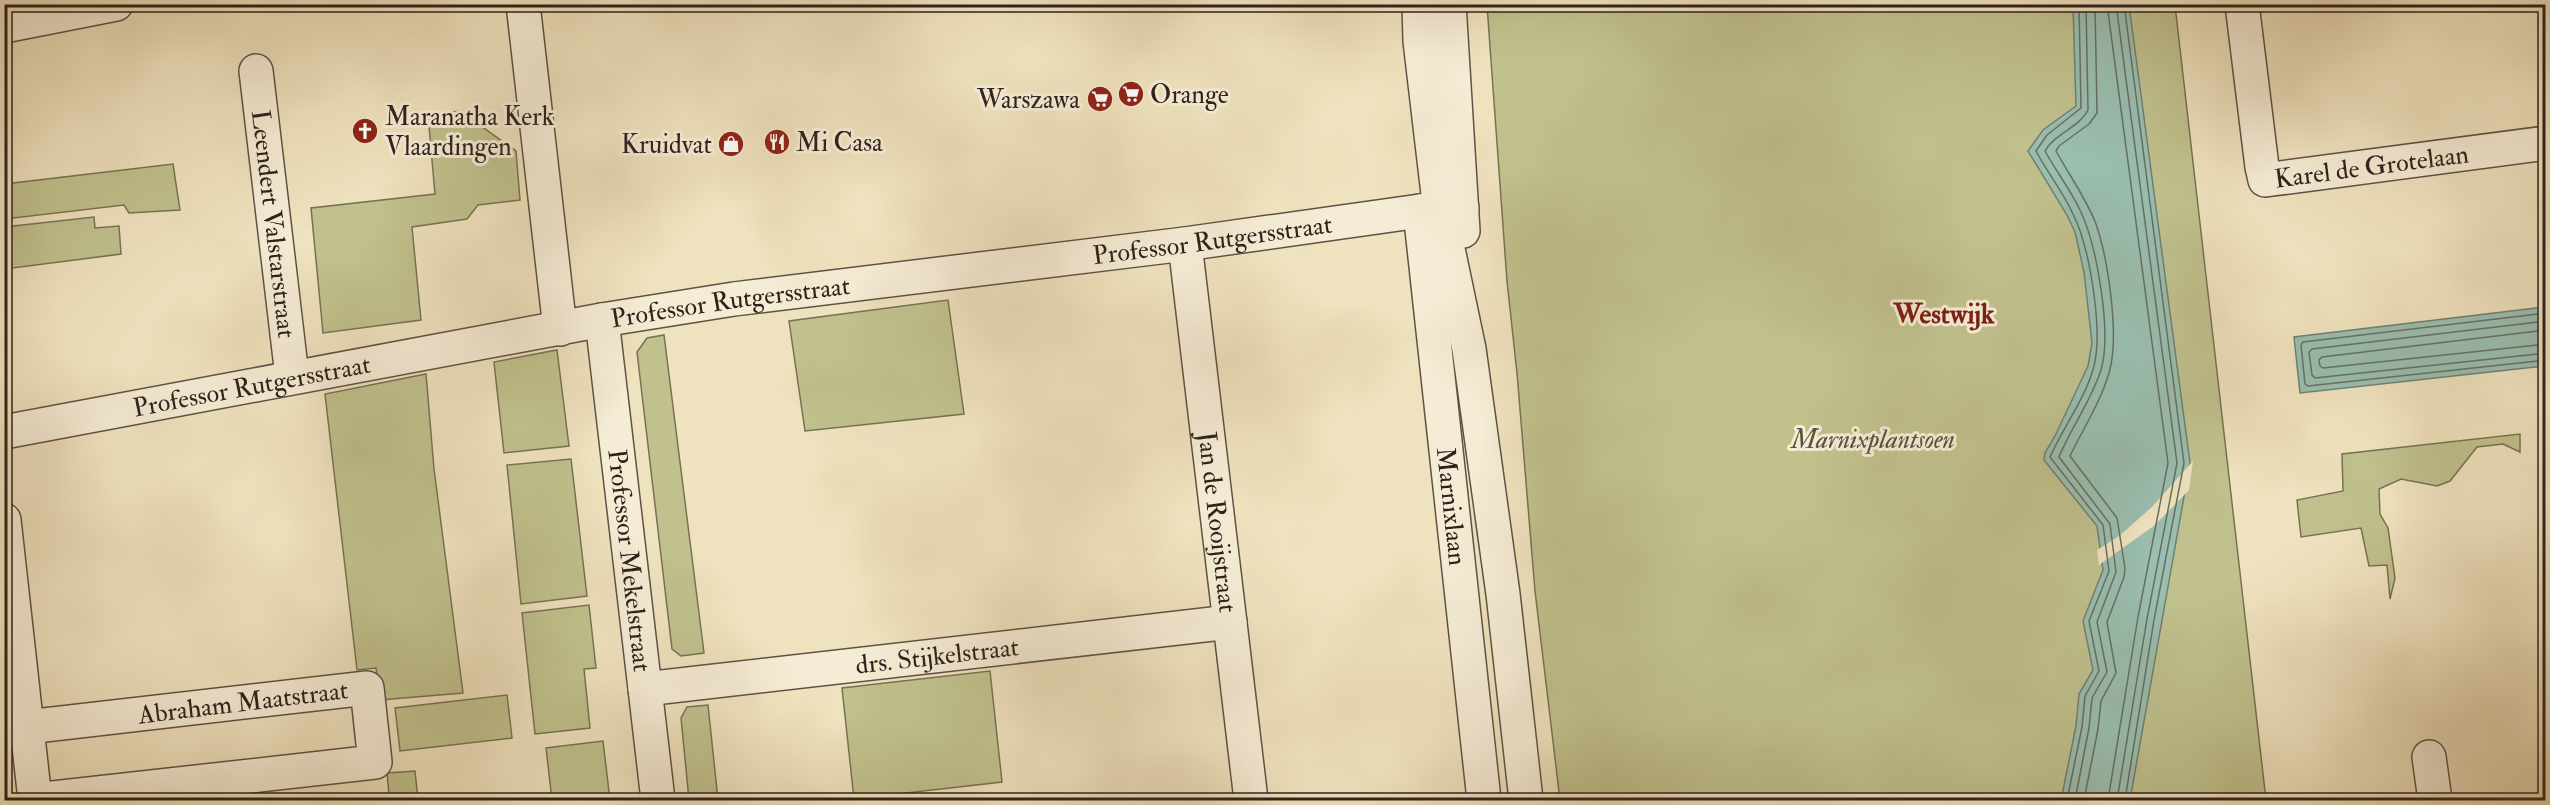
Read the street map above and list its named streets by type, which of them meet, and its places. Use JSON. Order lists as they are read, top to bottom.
{
  "streets": {
    "street": [
      "Karel de Grotelaan",
      "Leendert Valstarstraat",
      "Professor Rutgersstraat",
      "Marnixlaan",
      "Jan de Rooijstraat",
      "Professor Mekelstraat",
      "drs. Stijkelstraat",
      "Abraham Maatstraat"
    ]
  },
  "crossings": [
    ["Leendert Valstarstraat", "Professor Rutgersstraat"],
    ["Professor Rutgersstraat", "Marnixlaan"],
    ["Professor Rutgersstraat", "Jan de Rooijstraat"],
    ["Professor Rutgersstraat", "Professor Mekelstraat"],
    ["Jan de Rooijstraat", "drs. Stijkelstraat"],
    ["Professor Mekelstraat", "drs. Stijkelstraat"]
  ],
  "districts": ["Westwijk"],
  "parks": ["Marnixplantsoen"],
  "places": {
    "supermarket": ["Orange", "Warszawa"],
    "church": ["Maranatha Kerk Vlaardingen"],
    "restaurant": ["Mi Casa"],
    "shop": ["Kruidvat"]
  }
}
